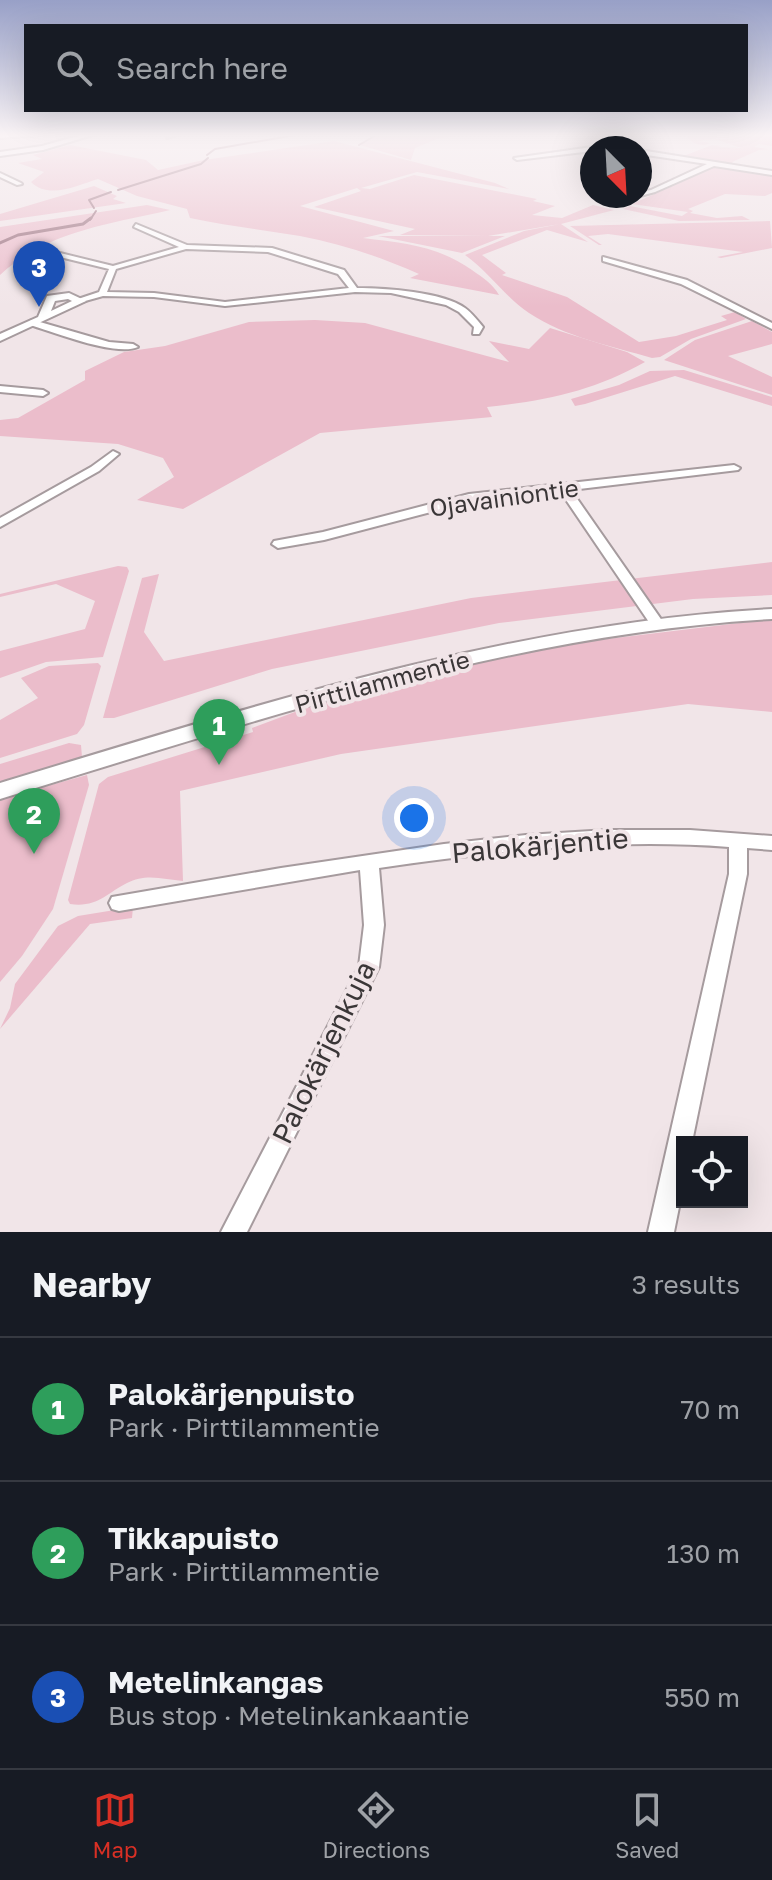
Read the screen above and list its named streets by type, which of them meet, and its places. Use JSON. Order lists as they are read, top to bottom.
{
  "streets": {
    "street": [
      "Ojavainiontie",
      "Pirttilammentie",
      "Palokärjentie",
      "Palokärjenkuja"
    ]
  },
  "crossings": [
    ["Palokärjentie", "Palokärjenkuja"]
  ],
  "north": "bottom right",
  "page": {
    "search": "Search here",
    "pins": ["3", "1", "2"],
    "heading": ["Nearby", "3 results"],
    "list": [
      {
        "mark": "1",
        "name": "Palokärjenpuisto",
        "note": "Park · Pirttilammentie",
        "value": "70 m"
      },
      {
        "mark": "2",
        "name": "Tikkapuisto",
        "note": "Park · Pirttilammentie",
        "value": "130 m"
      },
      {
        "mark": "3",
        "name": "Metelinkangas",
        "note": "Bus stop · Metelinkankaantie",
        "value": "550 m"
      }
    ],
    "nav": ["Map", "Directions", "Saved"]
  }
}
